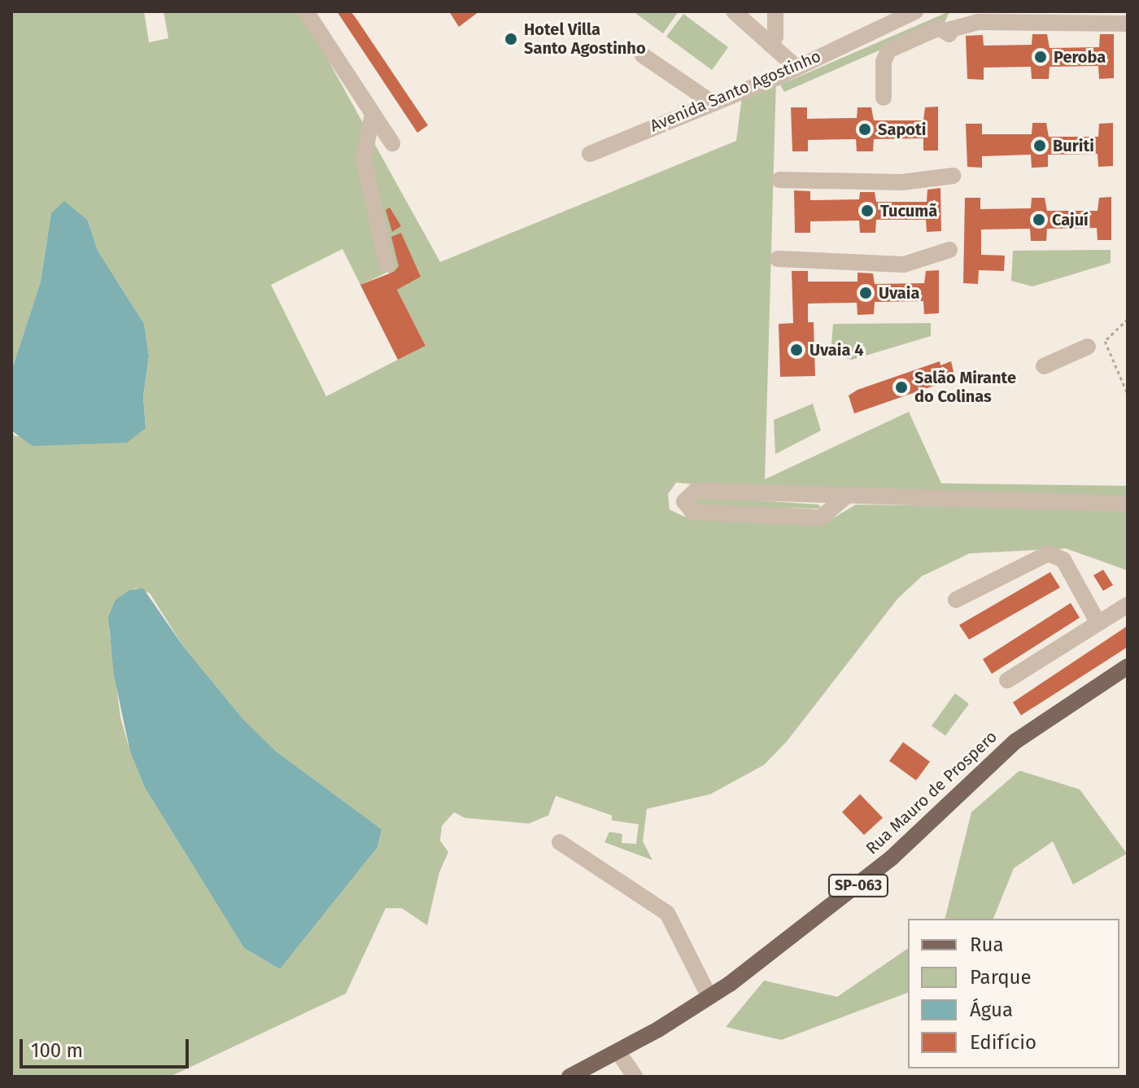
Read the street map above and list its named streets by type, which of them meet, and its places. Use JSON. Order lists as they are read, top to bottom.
{
  "streets": {
    "main road": ["Rua Mauro de Prospero", "SP-063"],
    "street": ["Avenida Santo Agostinho"]
  },
  "places": [
    "Hotel Villa Santo Agostinho",
    "Peroba",
    "Sapoti",
    "Buriti",
    "Tucumã",
    "Cajuí",
    "Uvaia",
    "Uvaia 4",
    "Salão Mirante do Colinas"
  ],
  "legend": [
    "Rua",
    "Parque",
    "Água",
    "Edifício"
  ],
  "scale_bar": "100 m"
}
